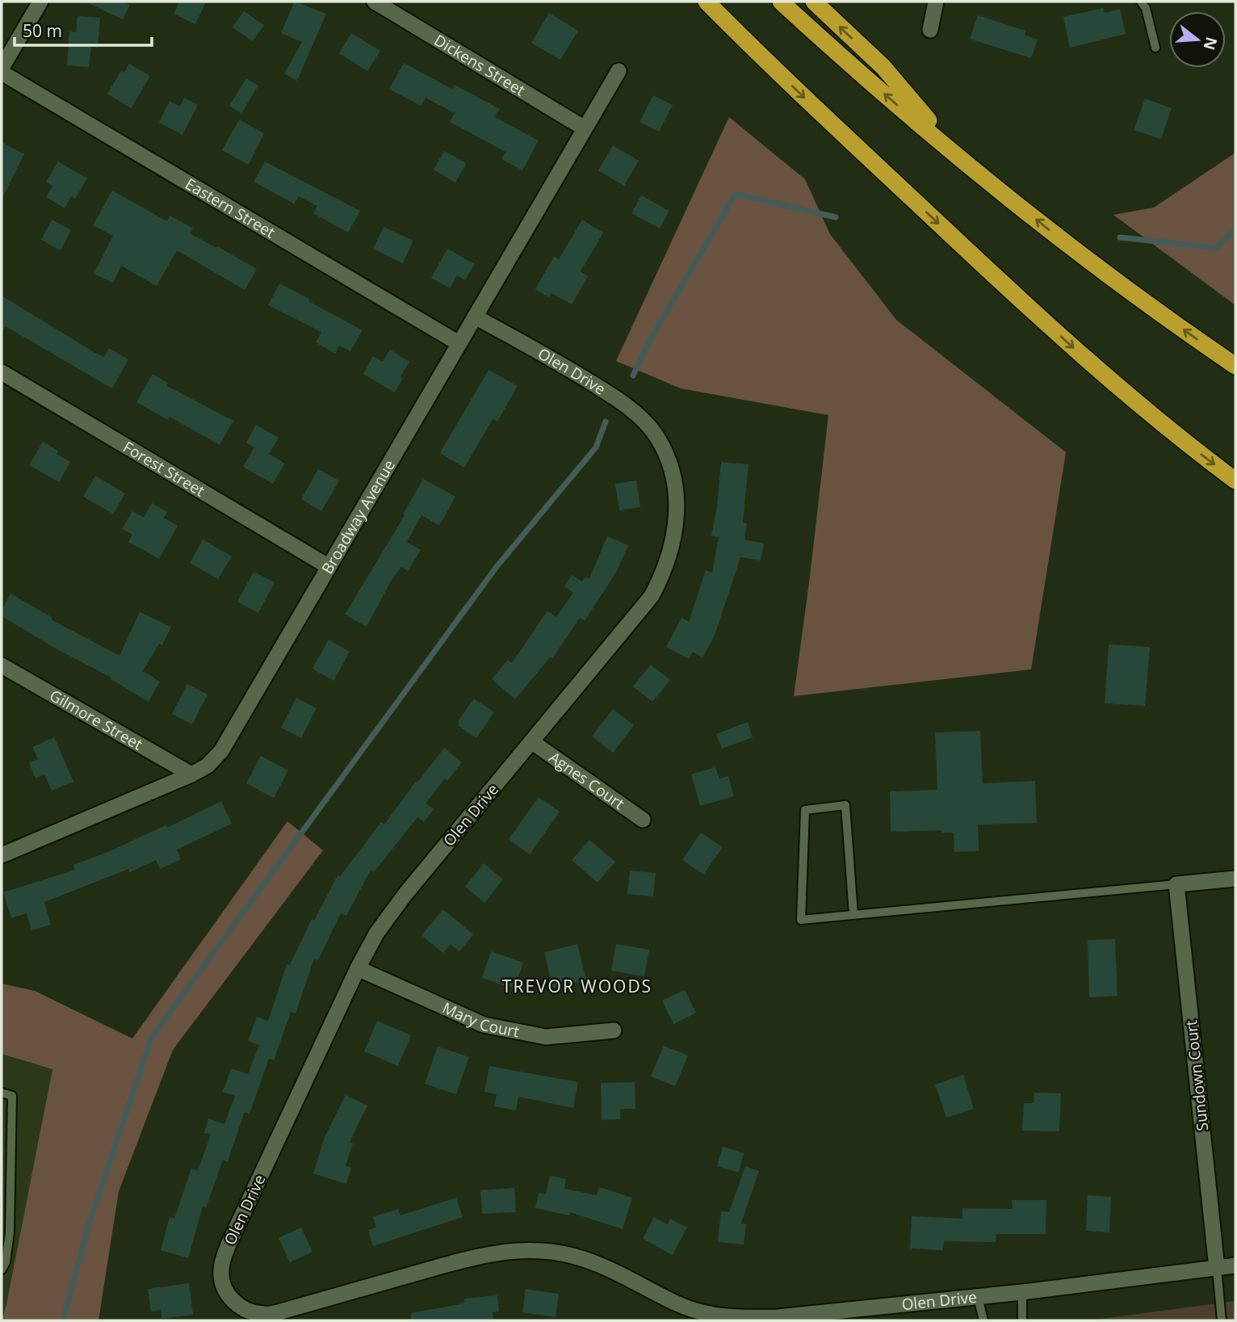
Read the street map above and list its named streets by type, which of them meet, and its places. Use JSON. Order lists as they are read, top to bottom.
{
  "streets": {
    "street": [
      "Dickens Street",
      "Eastern Street",
      "Olen Drive",
      "Forest Street",
      "Broadway Avenue",
      "Gilmore Street",
      "Agnes Court",
      "Mary Court",
      "Sundown Court"
    ]
  },
  "crossings": [
    ["Dickens Street", "Broadway Avenue"],
    ["Eastern Street", "Broadway Avenue"],
    ["Olen Drive", "Broadway Avenue"],
    ["Olen Drive", "Agnes Court"],
    ["Olen Drive", "Mary Court"],
    ["Olen Drive", "Sundown Court"],
    ["Forest Street", "Broadway Avenue"],
    ["Broadway Avenue", "Gilmore Street"]
  ],
  "districts": ["TREVOR WOODS"],
  "scale_bar": "50 m",
  "north": "right"
}
